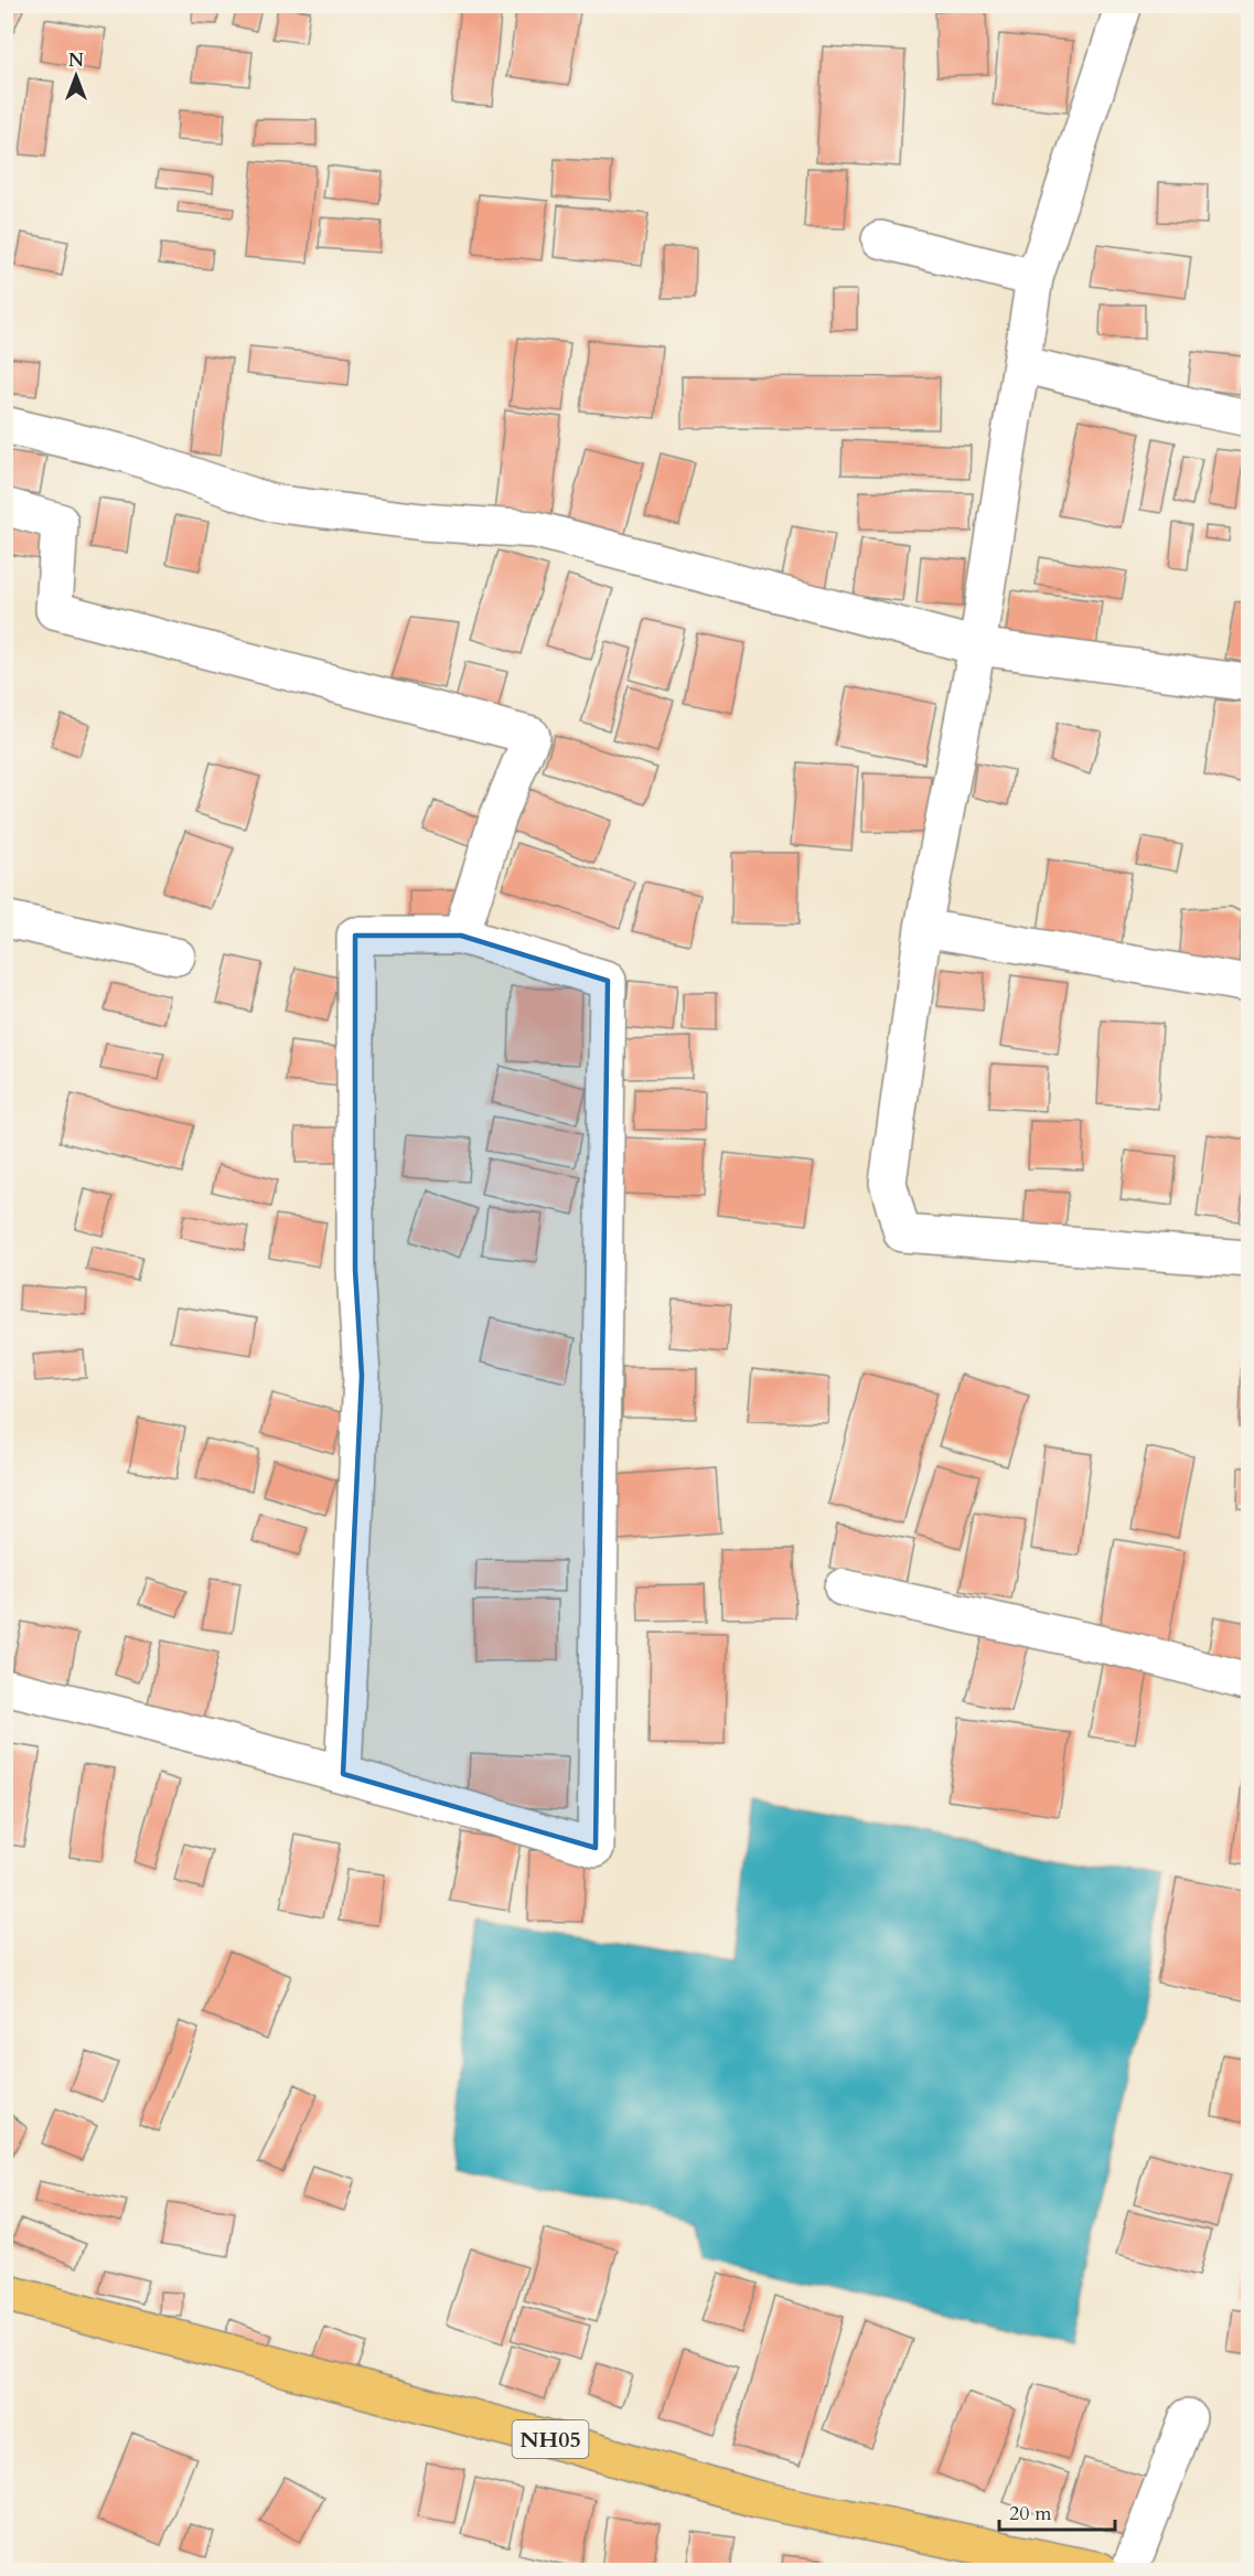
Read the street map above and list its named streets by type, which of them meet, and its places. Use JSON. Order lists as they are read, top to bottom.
{
  "streets": {
    "main road": ["NH05"]
  },
  "scale_bar": "20 m",
  "north": "top"
}
